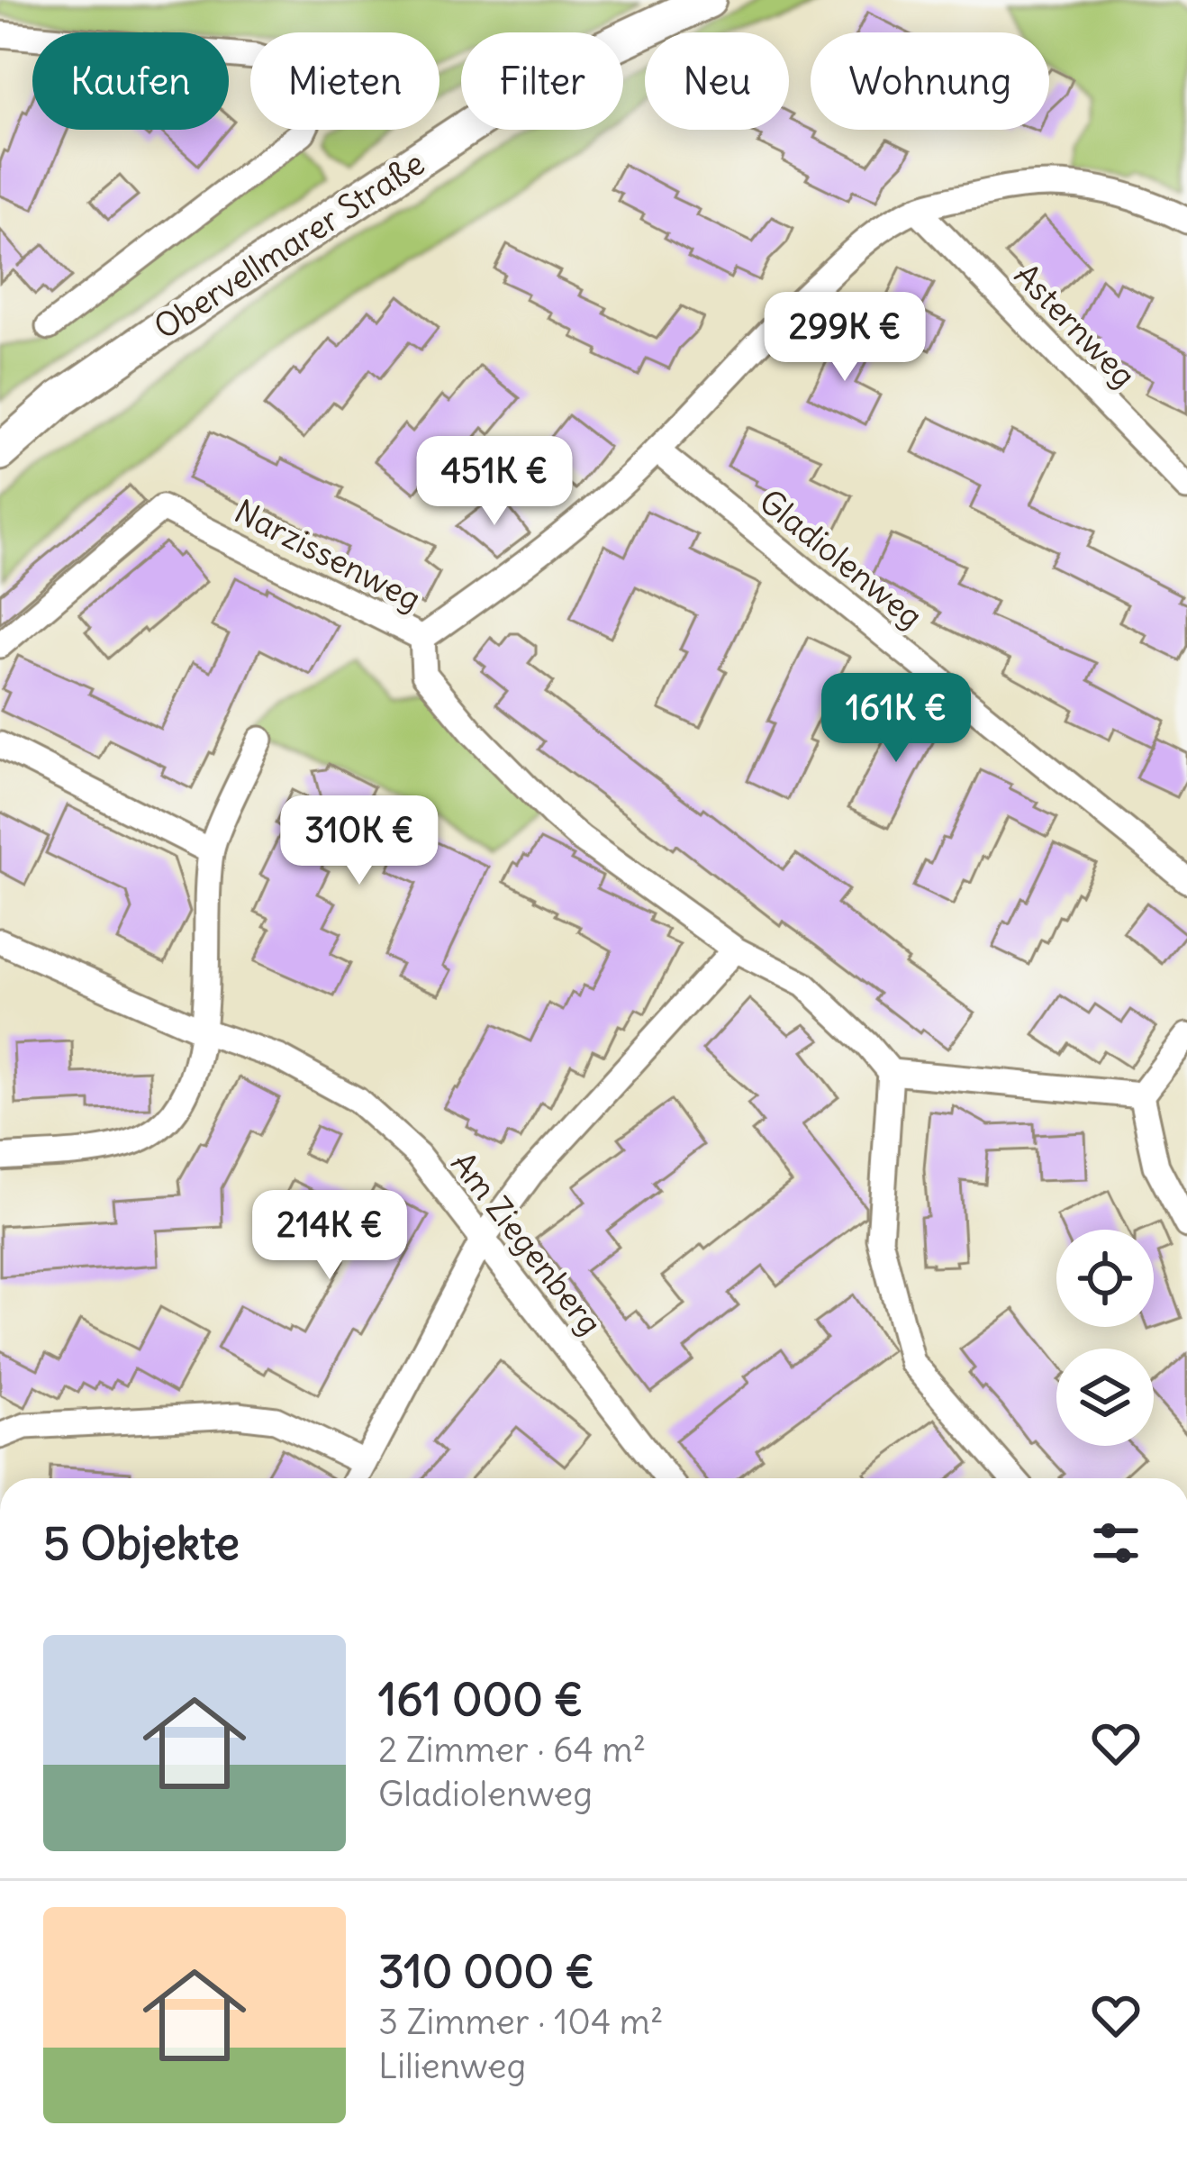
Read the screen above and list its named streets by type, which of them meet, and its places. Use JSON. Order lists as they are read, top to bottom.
{
  "streets": {
    "main road": ["Obervellmarer Straße"],
    "street": [
      "Asternweg",
      "Narzissenweg",
      "Gladiolenweg",
      "Am Ziegenberg"
    ]
  },
  "page": {
    "chip": [
      "Kaufen",
      "Mieten",
      "Filter",
      "Neu",
      "Wohnung"
    ],
    "price": [
      "299K €",
      "451K €",
      "161K €",
      "310K €",
      "214K €"
    ],
    "heading": "5 Objekte",
    "list": [
      {
        "name": "161 000 €",
        "note": "2 Zimmer · 64 m² · Gladiolenweg"
      },
      {
        "name": "310 000 €",
        "note": "3 Zimmer · 104 m² · Lilienweg"
      }
    ]
  }
}
